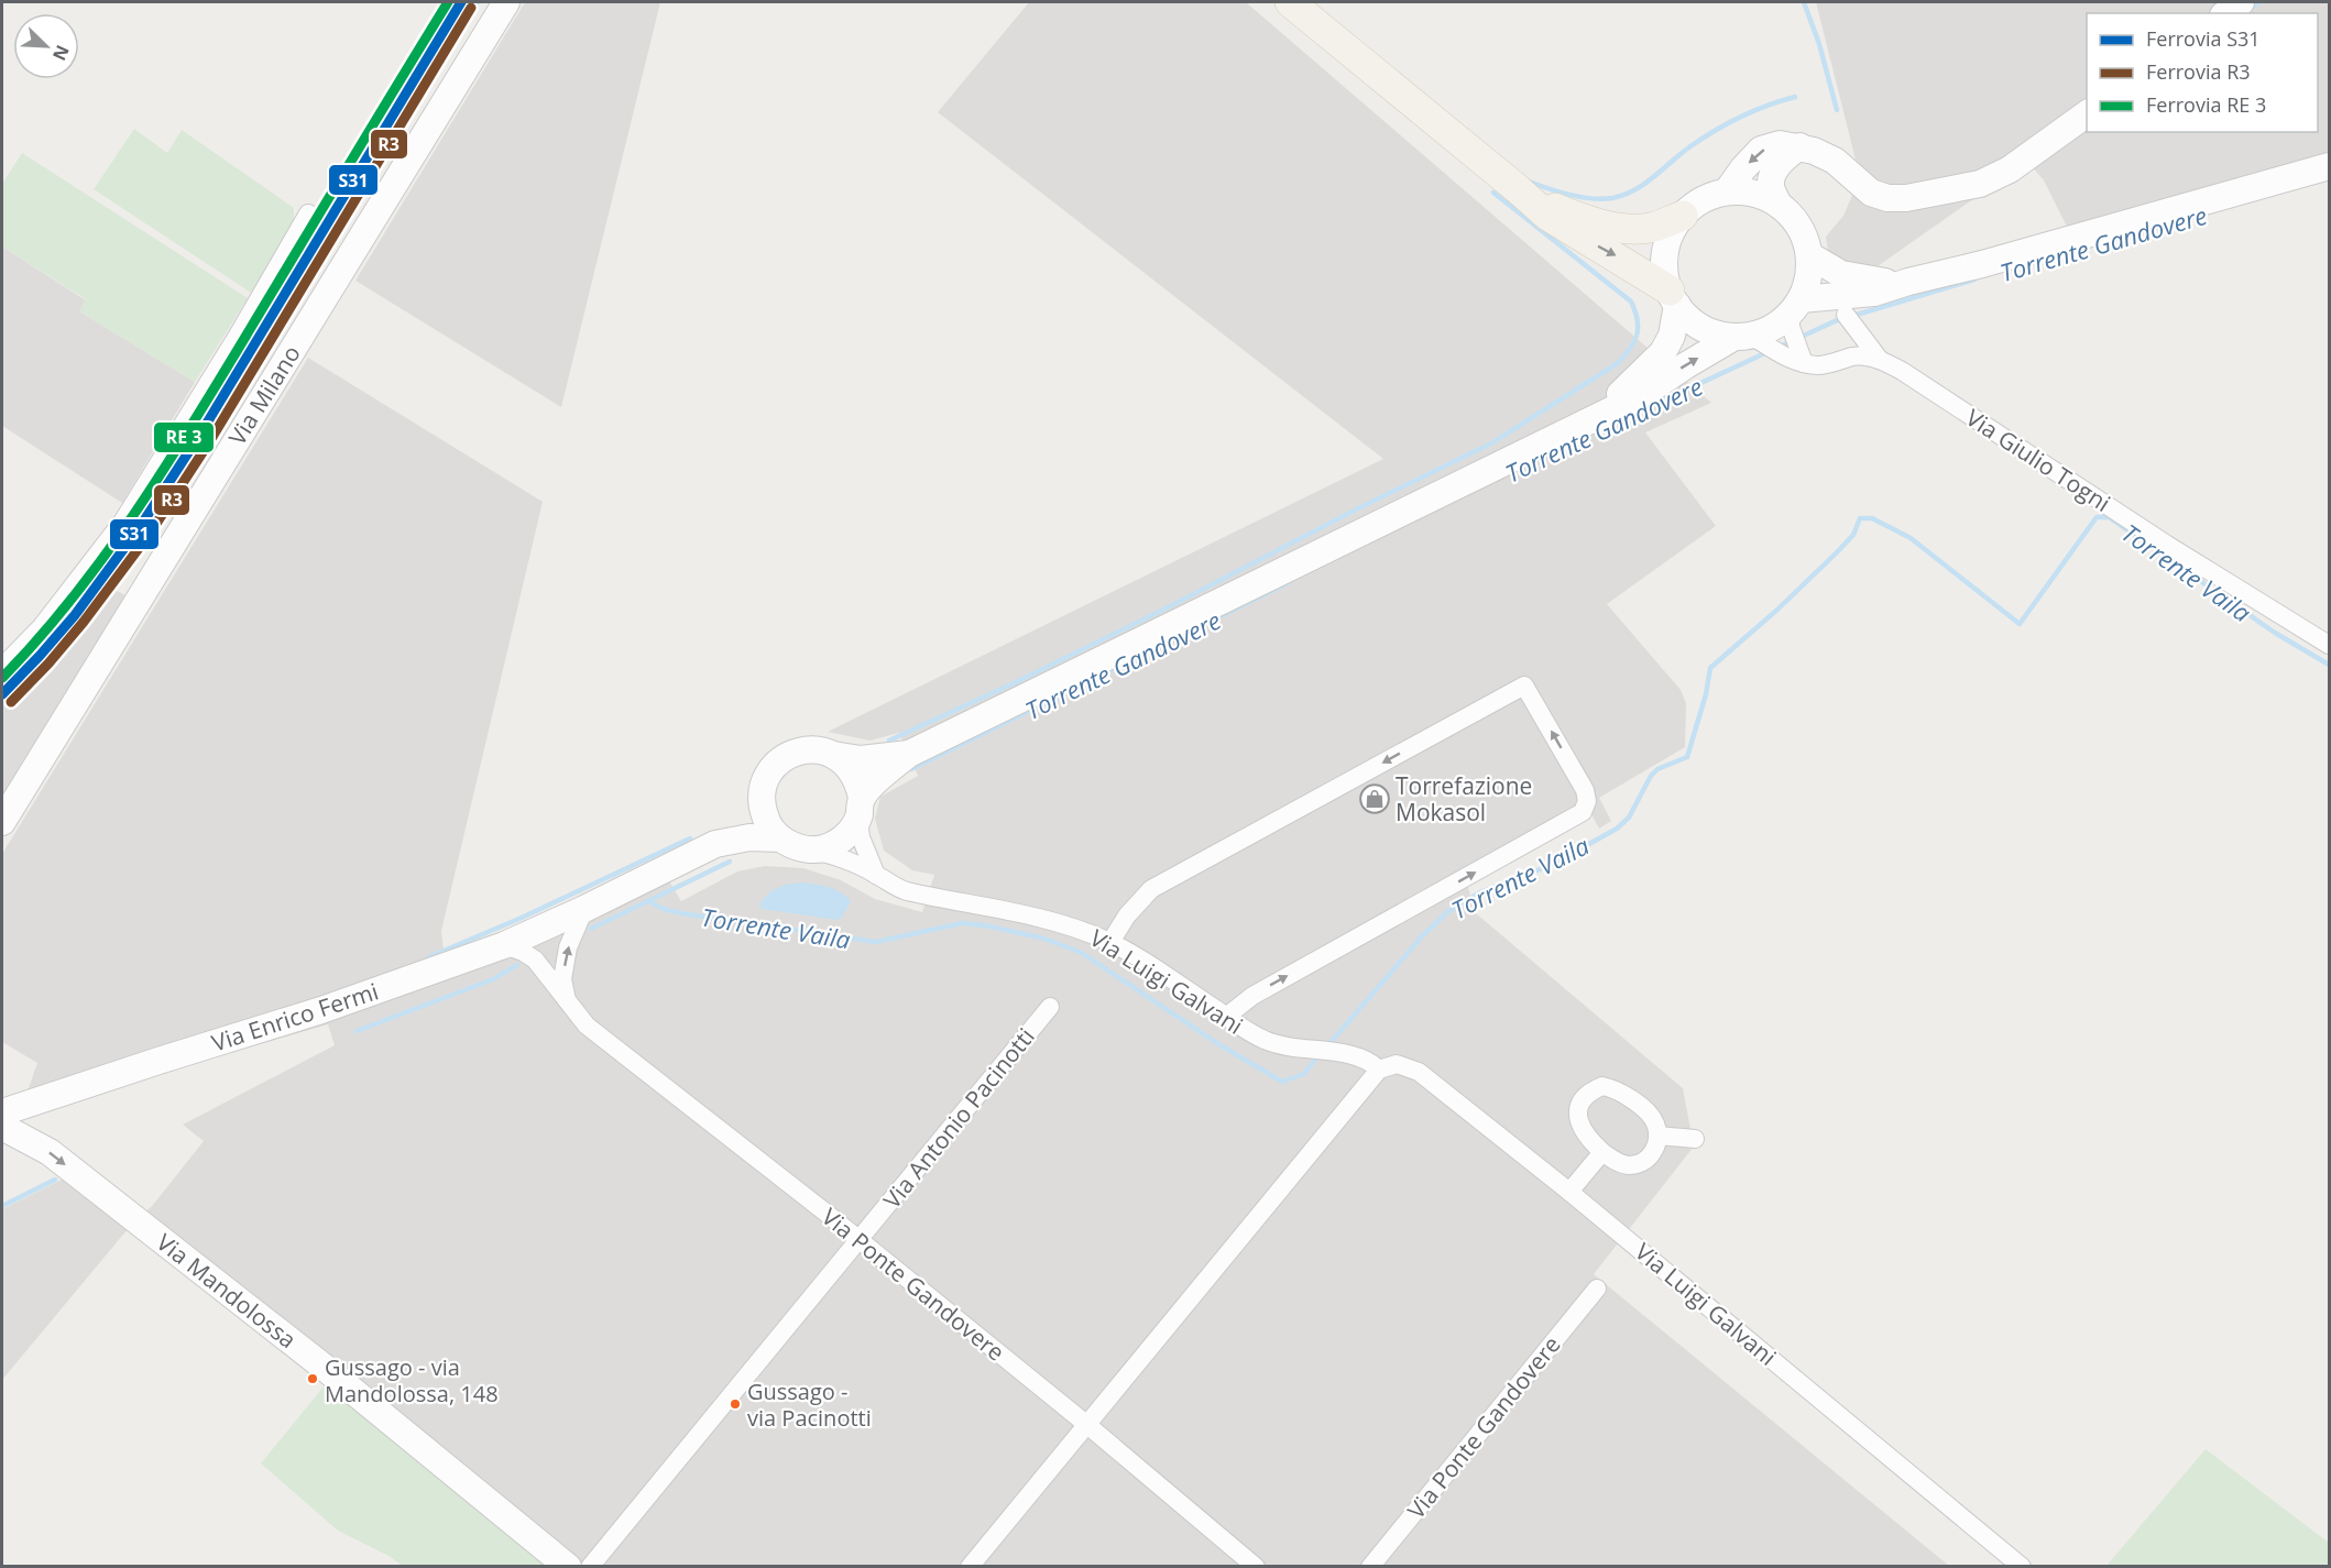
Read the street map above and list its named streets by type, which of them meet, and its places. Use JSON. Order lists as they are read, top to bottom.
{
  "streets": {
    "main road": ["Via Milano", "Via Enrico Fermi", "Via Mandolossa"],
    "street": [
      "Via Giulio Togni",
      "Via Luigi Galvani",
      "Via Antonio Pacinotti",
      "Via Ponte Gandovere"
    ]
  },
  "crossings": [
    ["Via Enrico Fermi", "Via Ponte Gandovere"],
    ["Via Antonio Pacinotti", "Via Ponte Gandovere"]
  ],
  "one_way": ["Via Mandolossa"],
  "water": ["Torrente Gandovere", "Torrente Vaila"],
  "places": {
    "shop": ["Torrefazione Mokasol"],
    "other": ["Gussago - via Mandolossa, 148", "Gussago - via Pacinotti"]
  },
  "lines": ["rail line S31", "rail line R3"],
  "legend": ["Ferrovia S31", "Ferrovia R3", "Ferrovia RE 3"],
  "north": "bottom right"
}
